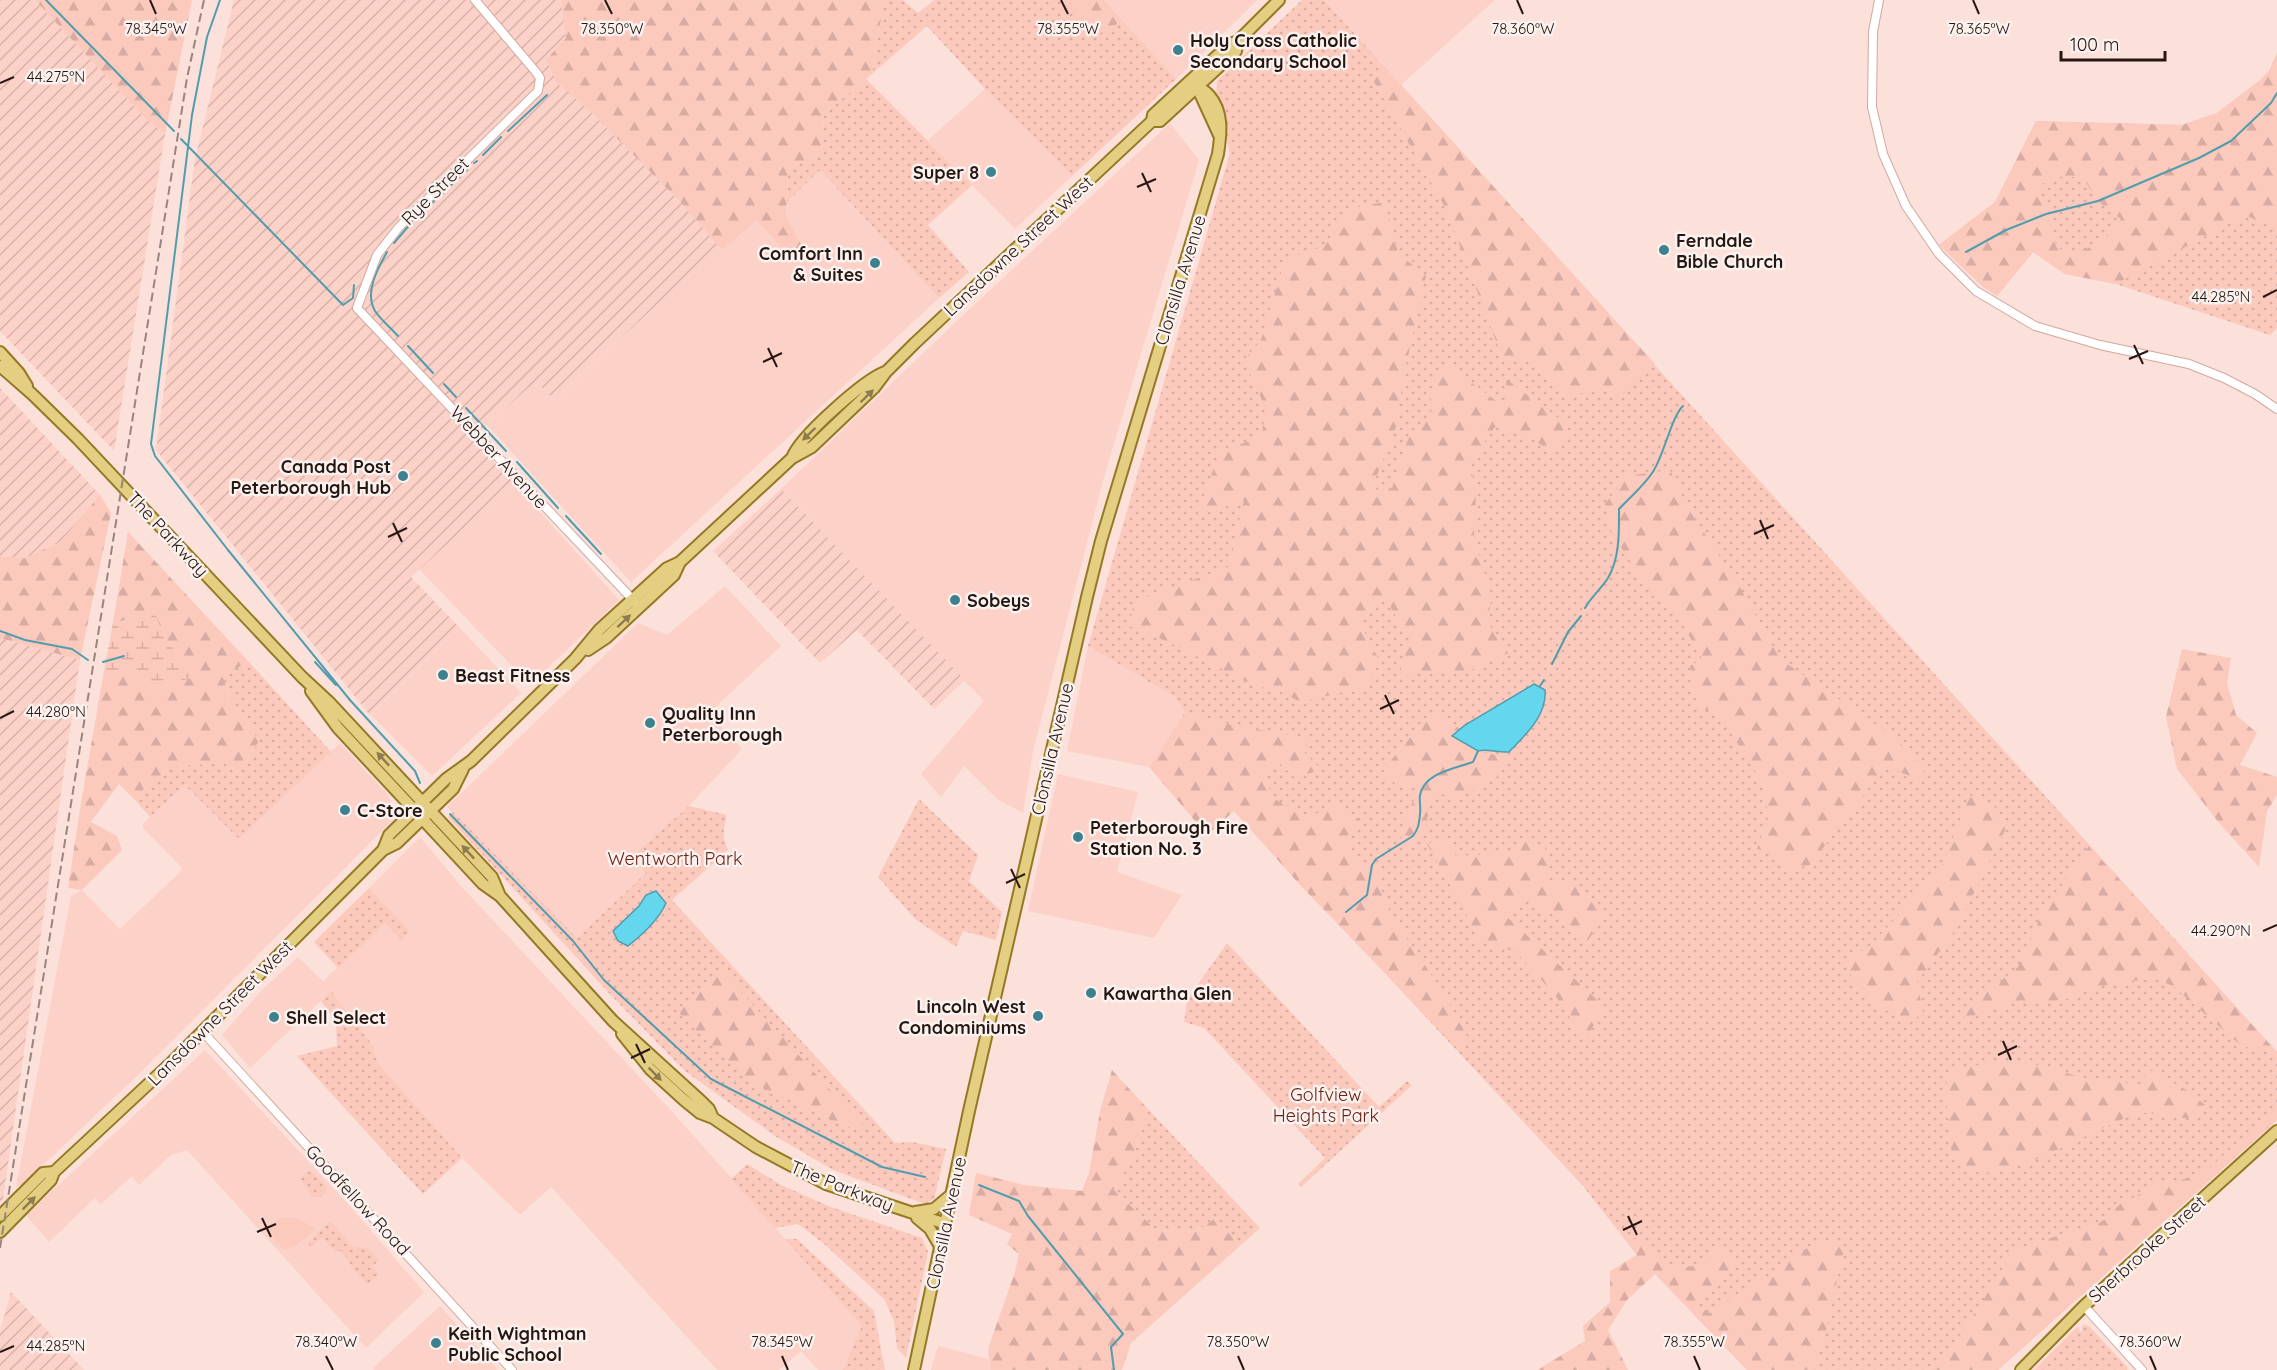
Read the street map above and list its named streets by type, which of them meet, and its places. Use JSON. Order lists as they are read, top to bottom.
{
  "streets": {
    "main road": [
      "Lansdowne Street West",
      "Clonsilla Avenue",
      "The Parkway",
      "Sherbrooke Street"
    ],
    "street": ["Rye Street", "Webber Avenue", "Goodfellow Road"]
  },
  "crossings": [
    ["Rye Street", "Webber Avenue"],
    ["Lansdowne Street West", "Clonsilla Avenue"],
    ["Lansdowne Street West", "Webber Avenue"],
    ["Lansdowne Street West", "The Parkway"],
    ["Lansdowne Street West", "Goodfellow Road"],
    ["Clonsilla Avenue", "The Parkway"]
  ],
  "parks": ["Wentworth Park", "Golfview Heights Park"],
  "places": [
    "Holy Cross Catholic Secondary School",
    "Super 8",
    "Ferndale Bible Church",
    "Comfort Inn & Suites",
    "Canada Post Peterborough Hub",
    "Sobeys",
    "Beast Fitness",
    "Quality Inn Peterborough",
    "C-Store",
    "Peterborough Fire Station No. 3",
    "Kawartha Glen",
    "Lincoln West Condominiums",
    "Shell Select",
    "Keith Wightman Public School"
  ],
  "scale_bar": "100 m",
  "coordinates": [
    "78.345°W",
    "78.350°W",
    "78.355°W",
    "78.360°W",
    "78.365°W",
    "44.275°N",
    "44.285°N",
    "44.280°N",
    "44.290°N",
    "78.340°W"
  ]
}
